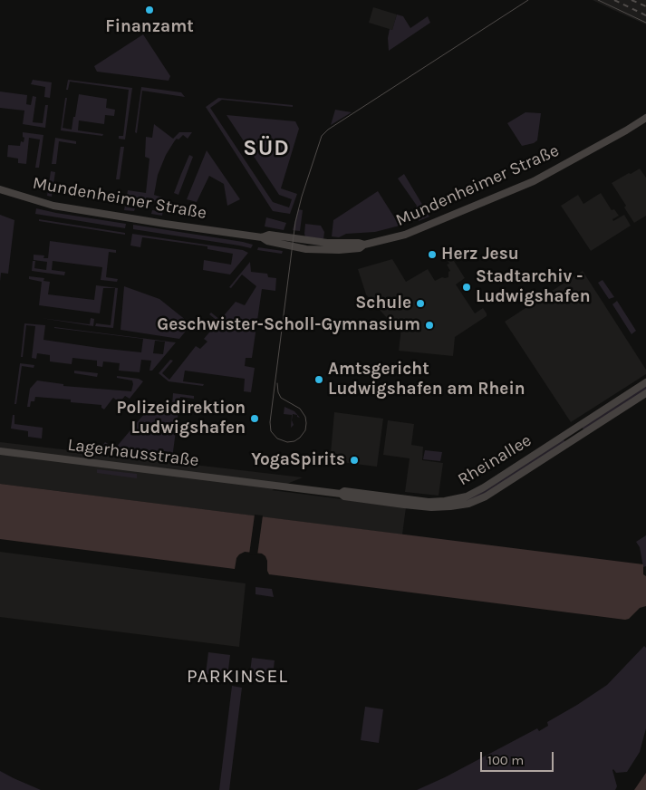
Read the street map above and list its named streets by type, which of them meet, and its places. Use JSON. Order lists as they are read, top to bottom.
{
  "streets": {
    "street": ["Mundenheimer Straße", "Lagerhausstraße", "Rheinallee"]
  },
  "crossings": [
    ["Lagerhausstraße", "Rheinallee"]
  ],
  "districts": ["SÜD", "PARKINSEL"],
  "places": [
    "Finanzamt",
    "Herz Jesu",
    "Stadtarchiv - Ludwigshafen",
    "Schule",
    "Geschwister-Scholl-Gymnasium",
    "Amtsgericht Ludwigshafen am Rhein",
    "Polizeidirektion Ludwigshafen",
    "YogaSpirits"
  ],
  "scale_bar": "100 m"
}
